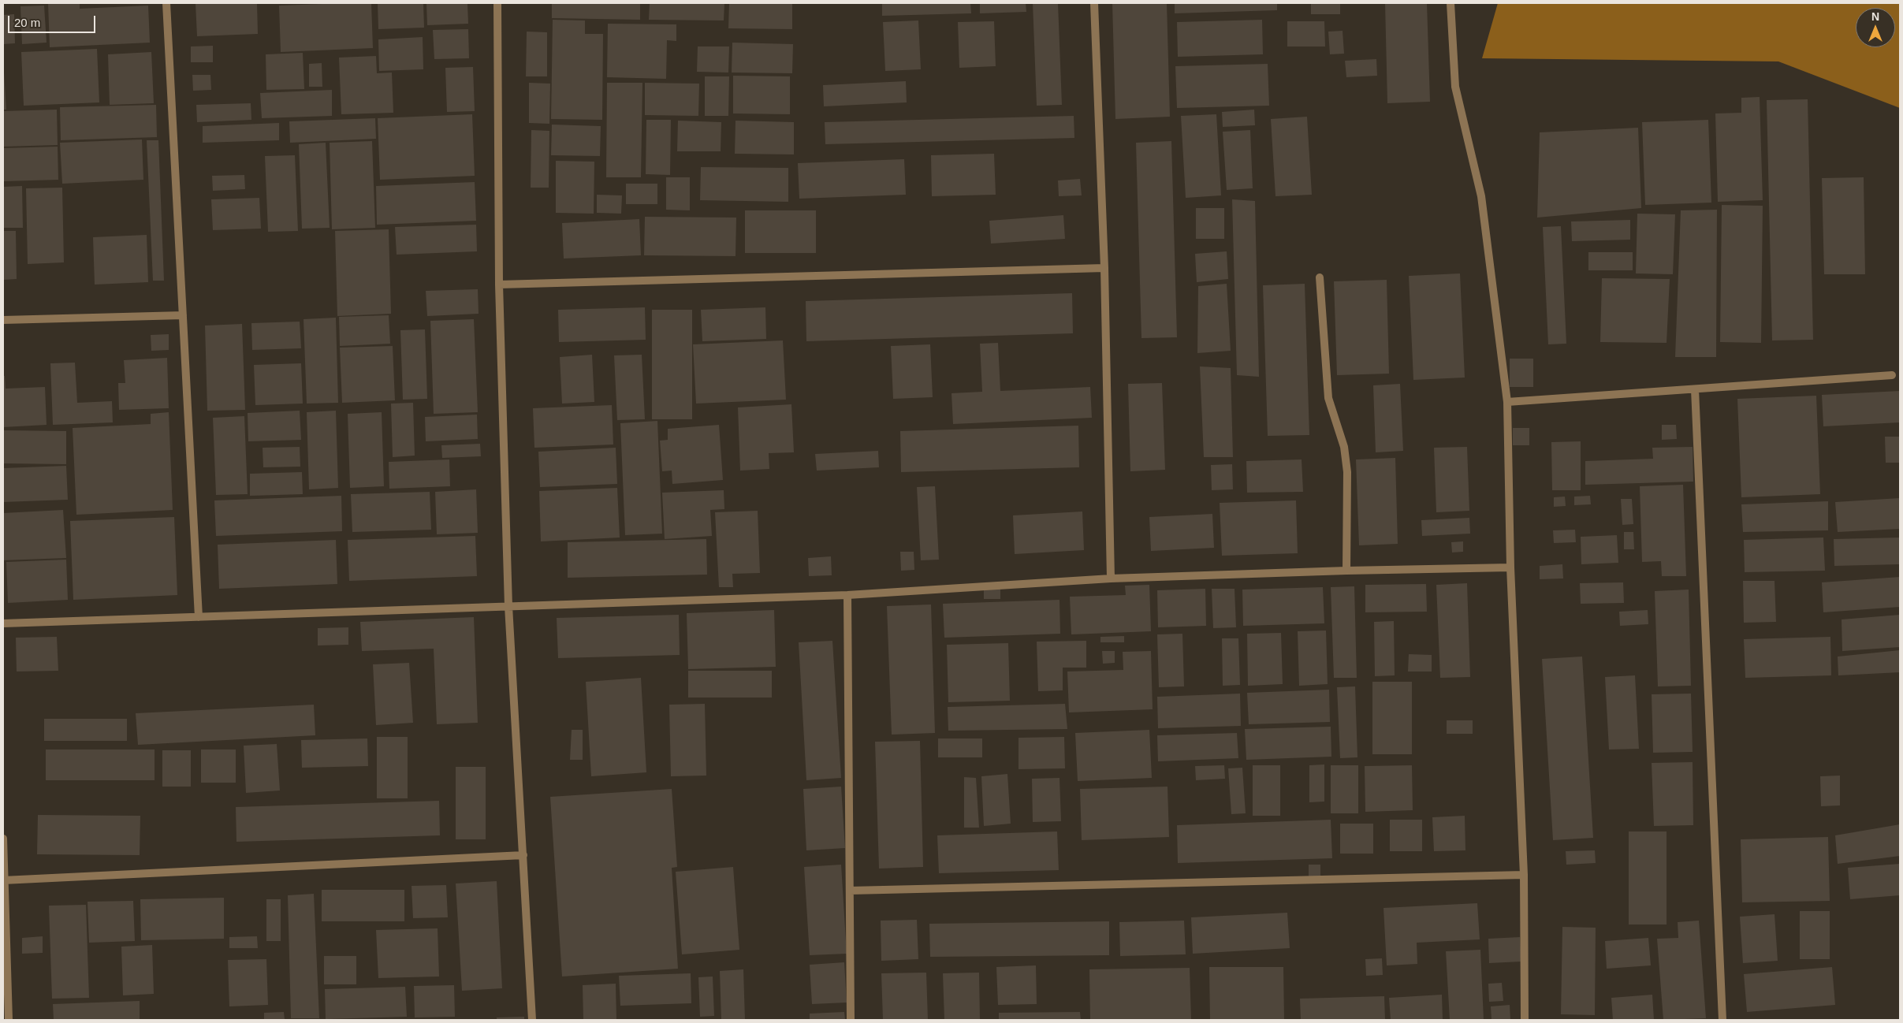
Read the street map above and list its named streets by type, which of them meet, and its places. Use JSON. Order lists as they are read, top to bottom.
{
  "scale_bar": "20 m",
  "north": "top"
}
